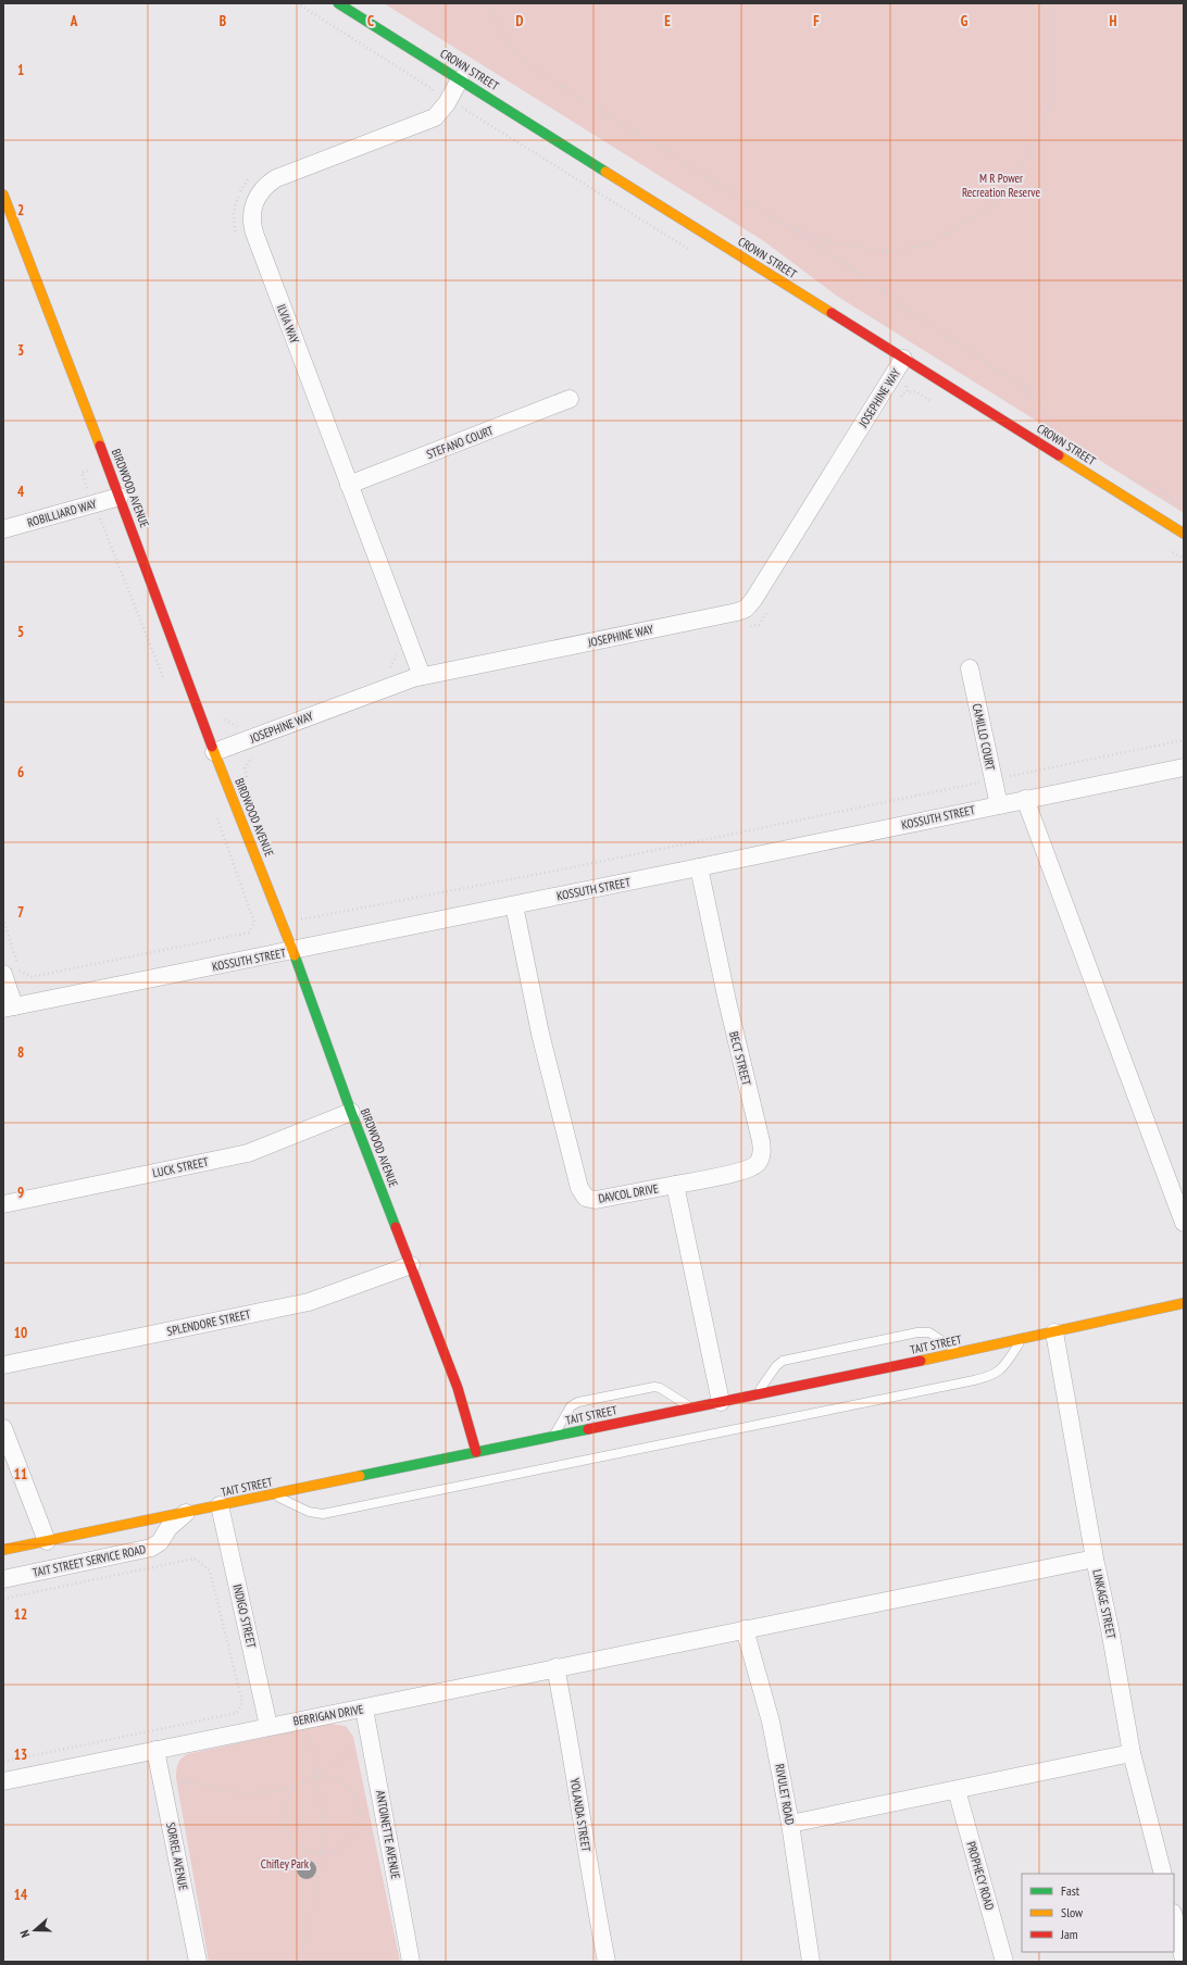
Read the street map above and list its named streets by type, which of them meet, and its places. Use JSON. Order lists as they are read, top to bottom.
{
  "streets": {
    "street": [
      "CROWN STREET",
      "ILVIA WAY",
      "JOSEPHINE WAY",
      "STEFANO COURT",
      "BIRDWOOD AVENUE",
      "ROBILLIARD WAY",
      "CAMILLO COURT",
      "KOSSUTH STREET",
      "BECT STREET",
      "LUCK STREET",
      "DAVCOL DRIVE",
      "SPLENDORE STREET",
      "TAIT STREET",
      "TAIT STREET SERVICE ROAD",
      "LINKAGE STREET",
      "INDIGO STREET",
      "BERRIGAN DRIVE",
      "RIVULET ROAD",
      "YOLANDA STREET",
      "ANTOINETTE AVENUE",
      "SORREL AVENUE",
      "PROPHECY ROAD"
    ]
  },
  "crossings": [
    ["CROWN STREET", "ILVIA WAY"],
    ["CROWN STREET", "JOSEPHINE WAY"],
    ["ILVIA WAY", "JOSEPHINE WAY"],
    ["ILVIA WAY", "STEFANO COURT"],
    ["JOSEPHINE WAY", "BIRDWOOD AVENUE"],
    ["BIRDWOOD AVENUE", "ROBILLIARD WAY"],
    ["BIRDWOOD AVENUE", "KOSSUTH STREET"],
    ["BIRDWOOD AVENUE", "LUCK STREET"],
    ["BIRDWOOD AVENUE", "SPLENDORE STREET"],
    ["BIRDWOOD AVENUE", "TAIT STREET"],
    ["CAMILLO COURT", "KOSSUTH STREET"],
    ["KOSSUTH STREET", "BECT STREET"],
    ["KOSSUTH STREET", "DAVCOL DRIVE"],
    ["BECT STREET", "DAVCOL DRIVE"],
    ["DAVCOL DRIVE", "TAIT STREET"],
    ["TAIT STREET", "TAIT STREET SERVICE ROAD"],
    ["TAIT STREET", "LINKAGE STREET"],
    ["TAIT STREET", "INDIGO STREET"],
    ["LINKAGE STREET", "BERRIGAN DRIVE"],
    ["INDIGO STREET", "BERRIGAN DRIVE"],
    ["BERRIGAN DRIVE", "RIVULET ROAD"],
    ["BERRIGAN DRIVE", "YOLANDA STREET"],
    ["BERRIGAN DRIVE", "ANTOINETTE AVENUE"],
    ["BERRIGAN DRIVE", "SORREL AVENUE"]
  ],
  "parks": ["M R Power Recreation Reserve", "Chifley Park"],
  "legend": ["Fast", "Slow", "Jam"],
  "north": "left",
  "grid": {
    "columns": [
      "A",
      "B",
      "C",
      "D",
      "E",
      "F",
      "G",
      "H"
    ],
    "rows": [
      "1",
      "2",
      "3",
      "4",
      "5",
      "6",
      "7",
      "8",
      "9",
      "10",
      "11",
      "12",
      "13",
      "14"
    ]
  }
}
